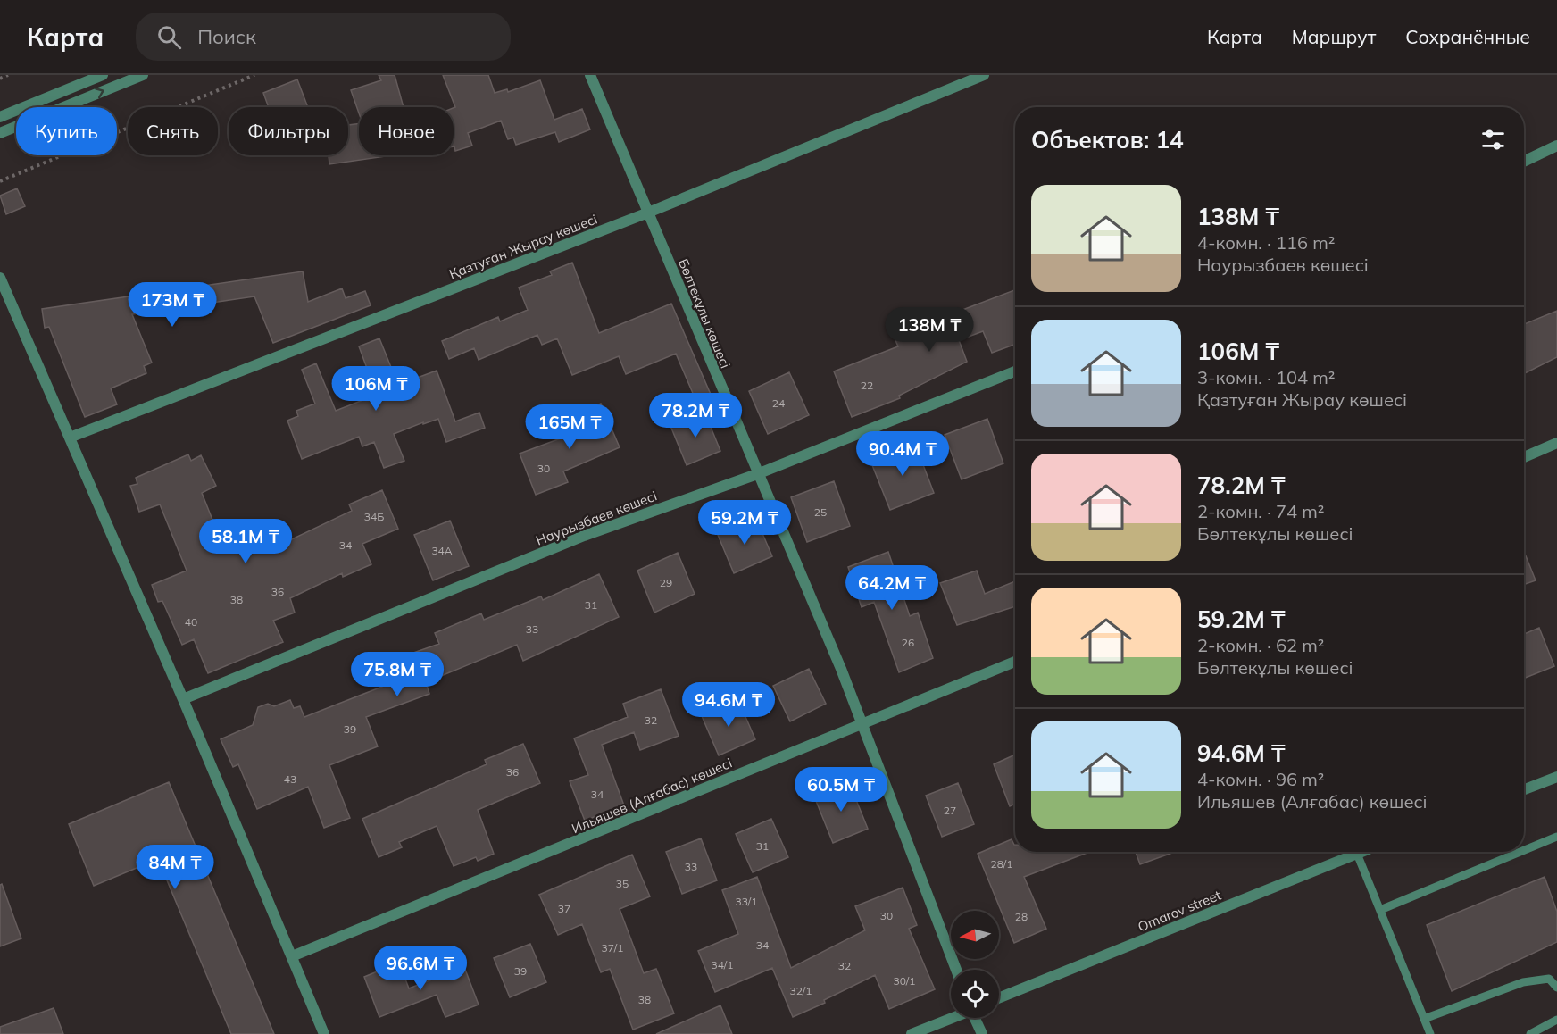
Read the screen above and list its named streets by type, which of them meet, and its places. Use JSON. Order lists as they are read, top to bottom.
{
  "streets": {
    "street": [
      "Қазтуған Жырау көшесі",
      "Бөлтекұлы көшесі",
      "Наурызбаев көшесі",
      "Ильяшев (Алғабас) көшесі",
      "Omarov street"
    ]
  },
  "crossings": [
    ["Қазтуған Жырау көшесі", "Бөлтекұлы көшесі"],
    ["Бөлтекұлы көшесі", "Наурызбаев көшесі"],
    ["Бөлтекұлы көшесі", "Ильяшев (Алғабас) көшесі"]
  ],
  "house_numbers": [
    "22",
    "24",
    "30",
    "25",
    "34Б",
    "34",
    "34А",
    "29",
    "36",
    "38",
    "31",
    "40",
    "33",
    "26",
    "32",
    "39",
    "36",
    "43",
    "34",
    "27",
    "31",
    "28/1",
    "33",
    "35",
    "33/1",
    "37",
    "30",
    "28",
    "34",
    "37/1",
    "34/1",
    "32",
    "39",
    "30/1",
    "32/1",
    "38"
  ],
  "north": "left",
  "page": {
    "header": "Карта",
    "search": "Поиск",
    "nav": ["Карта", "Маршрут", "Сохранённые"],
    "chip": [
      "Купить",
      "Снять",
      "Фильтры",
      "Новое"
    ],
    "heading": "Объектов: 14",
    "list": [
      {
        "name": "138M ₸",
        "note": "4-комн. · 116 m² · Наурызбаев көшесі"
      },
      {
        "name": "106M ₸",
        "note": "3-комн. · 104 m² · Қазтуған Жырау көшесі"
      },
      {
        "name": "78.2M ₸",
        "note": "2-комн. · 74 m² · Бөлтекұлы көшесі"
      },
      {
        "name": "59.2M ₸",
        "note": "2-комн. · 62 m² · Бөлтекұлы көшесі"
      },
      {
        "name": "94.6M ₸",
        "note": "4-комн. · 96 m² · Ильяшев (Алғабас) көшесі"
      }
    ],
    "price": [
      "173M ₸",
      "138M ₸",
      "106M ₸",
      "78.2M ₸",
      "165M ₸",
      "90.4M ₸",
      "59.2M ₸",
      "58.1M ₸",
      "64.2M ₸",
      "75.8M ₸",
      "94.6M ₸",
      "60.5M ₸",
      "84M ₸",
      "96.6M ₸"
    ]
  }
}
